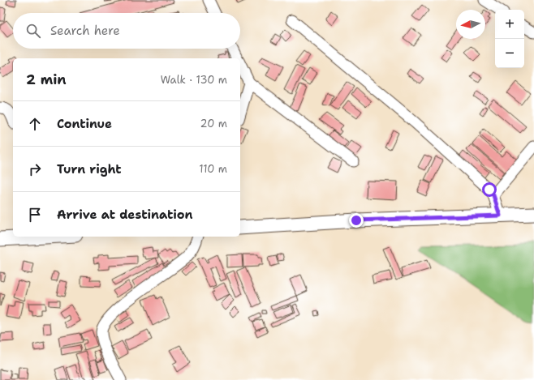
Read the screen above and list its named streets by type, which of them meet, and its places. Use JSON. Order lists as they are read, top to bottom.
{
  "north": "left",
  "page": {
    "map_buttons": ["+", "−"],
    "search": "Search here",
    "heading": ["2 min", "Walk · 130 m"],
    "list": [
      ["Continue", "20 m"],
      ["Turn right", "110 m"],
      "Arrive at destination"
    ]
  }
}
